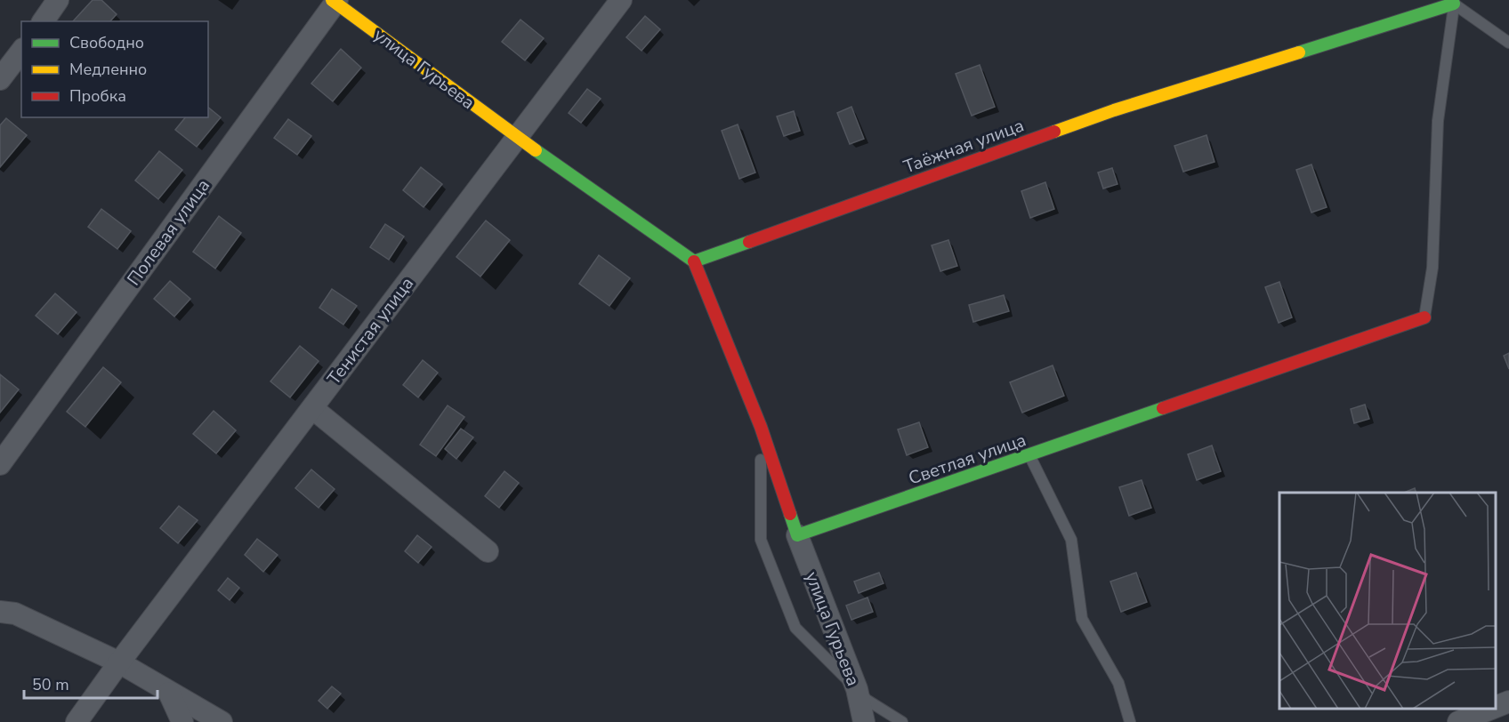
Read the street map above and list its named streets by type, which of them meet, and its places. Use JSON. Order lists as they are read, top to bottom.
{
  "streets": {
    "street": [
      "улица Гурьева",
      "Таёжная улица",
      "Полевая улица",
      "Тенистая улица",
      "Светлая улица"
    ]
  },
  "crossings": [
    ["улица Гурьева", "Полевая улица"],
    ["улица Гурьева", "Тенистая улица"],
    ["улица Гурьева", "Светлая улица"]
  ],
  "legend": ["Свободно", "Медленно", "Пробка"],
  "scale_bar": "50 m"
}
